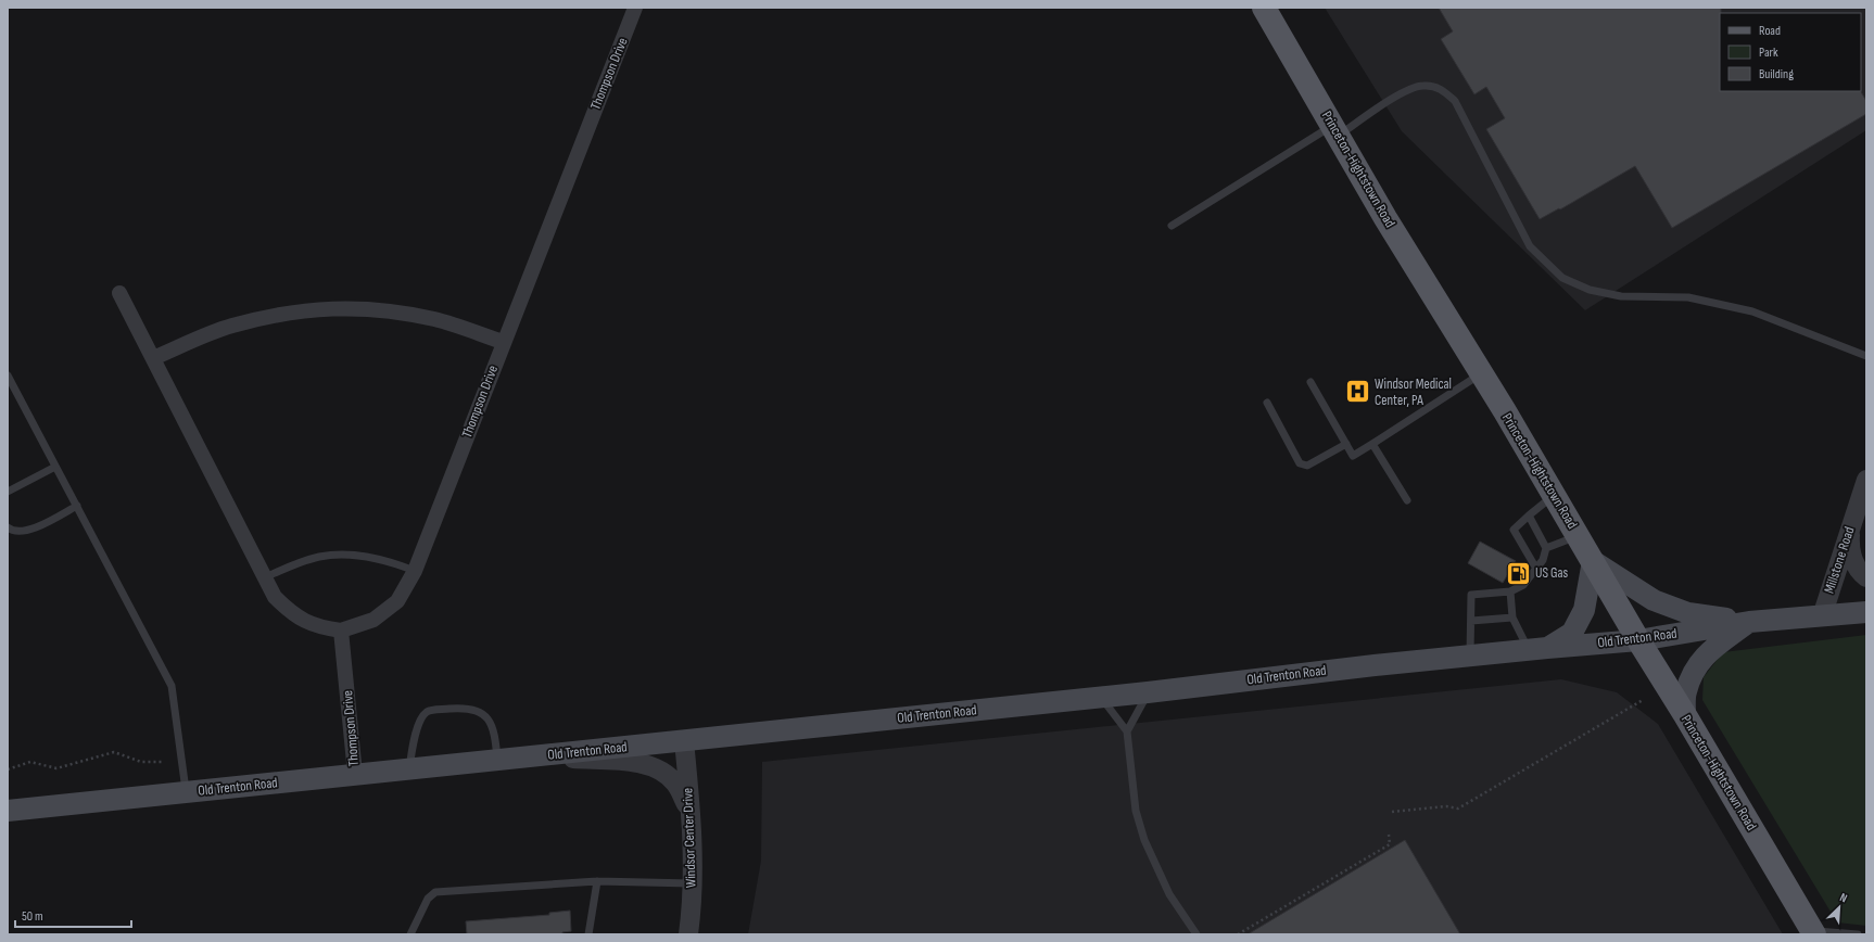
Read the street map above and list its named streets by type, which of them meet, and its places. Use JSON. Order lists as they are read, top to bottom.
{
  "streets": {
    "main road": ["Princeton-Hightstown Road", "Old Trenton Road"],
    "street": ["Thompson Drive", "Millstone Road", "Windsor Center Drive"]
  },
  "crossings": [
    ["Thompson Drive", "Old Trenton Road"],
    ["Princeton-Hightstown Road", "Old Trenton Road"],
    ["Millstone Road", "Old Trenton Road"],
    ["Old Trenton Road", "Windsor Center Drive"]
  ],
  "places": {
    "hospital": ["Windsor Medical Center, PA"],
    "fuel station": ["US Gas"]
  },
  "legend": ["Road", "Park", "Building"],
  "scale_bar": "50 m",
  "north": "top right"
}
